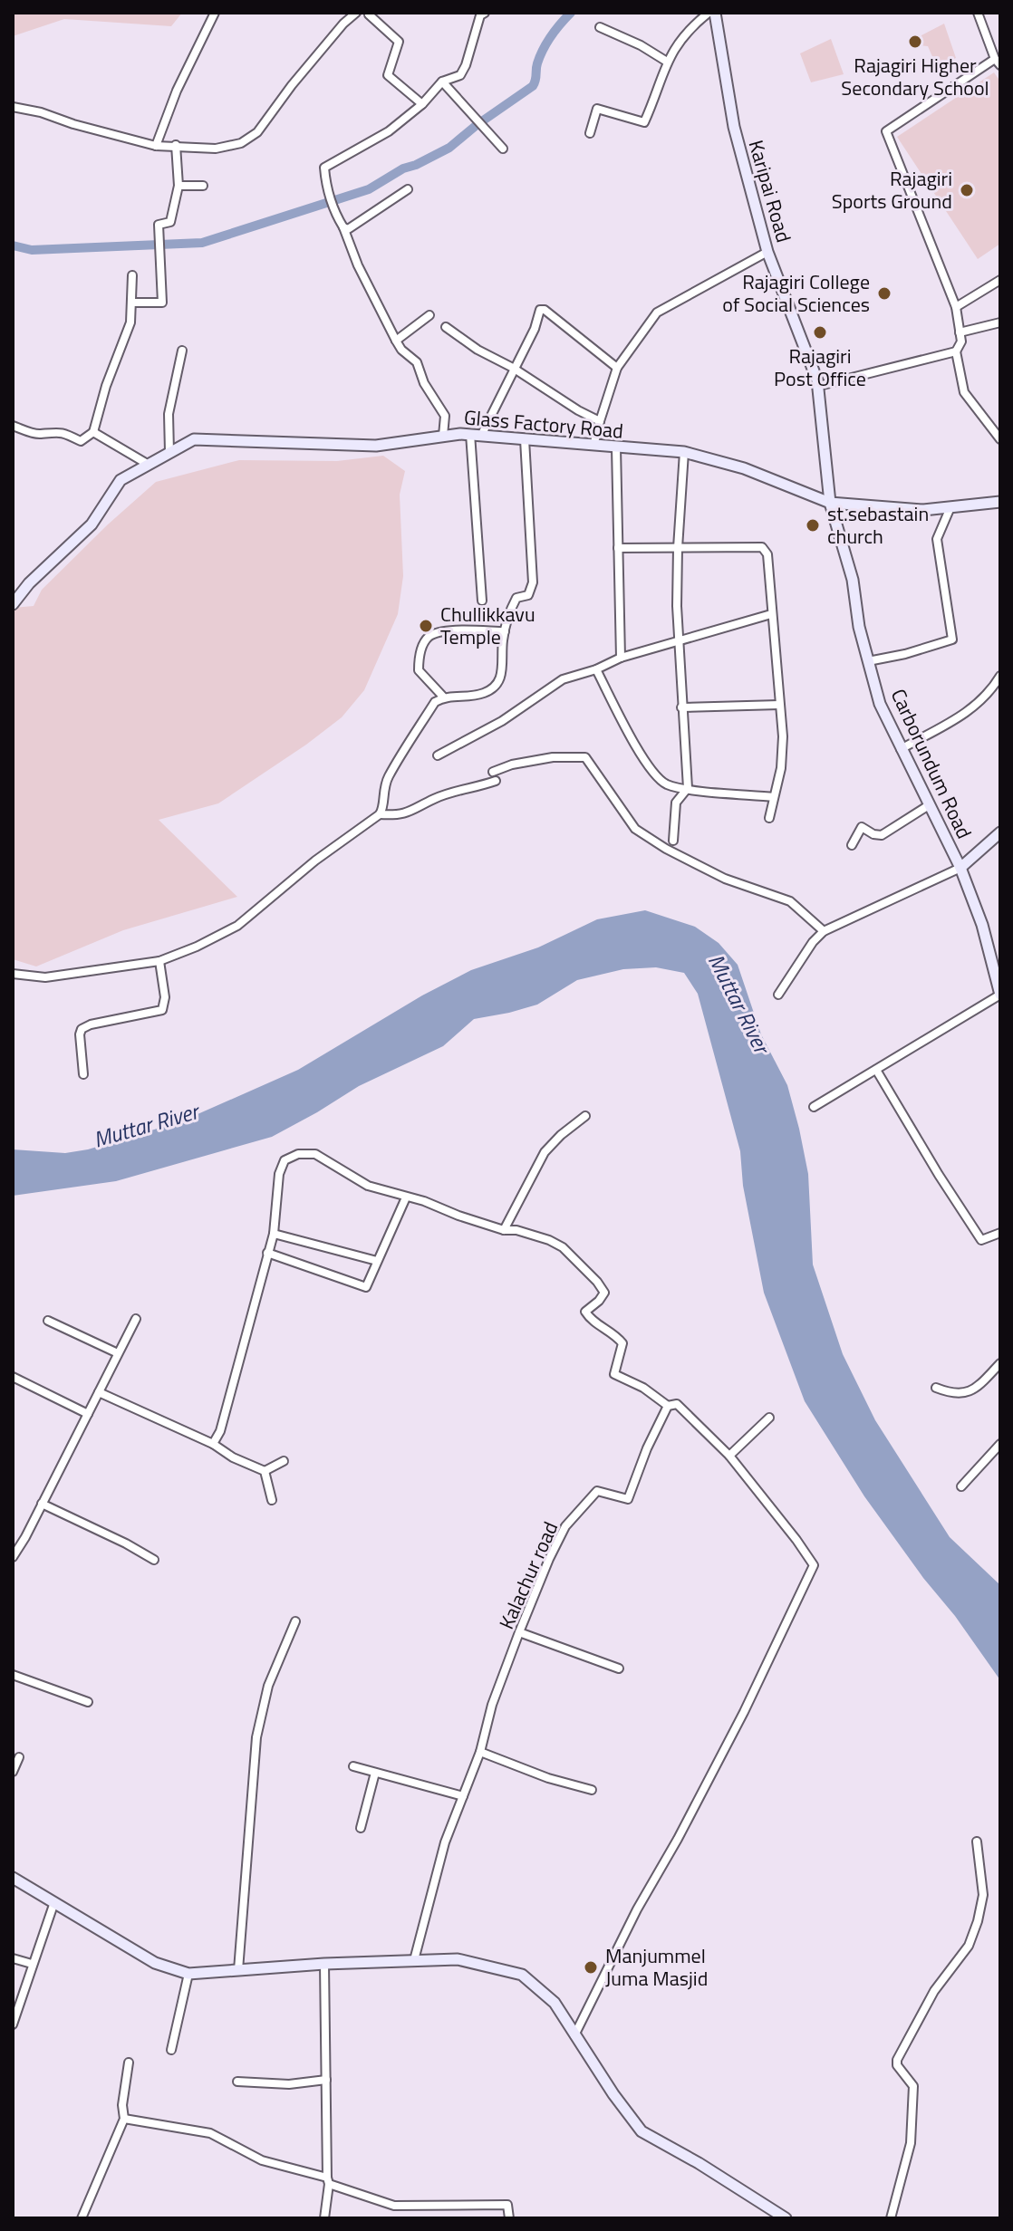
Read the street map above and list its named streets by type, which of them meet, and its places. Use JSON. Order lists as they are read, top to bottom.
{
  "streets": {
    "main road": ["Karipai Road", "Glass Factory Road", "Carborundum Road"],
    "street": ["Kalachur road"]
  },
  "crossings": [
    ["Karipai Road", "Glass Factory Road"],
    ["Karipai Road", "Carborundum Road"],
    ["Glass Factory Road", "Carborundum Road"]
  ],
  "water": ["Muttar River"],
  "places": [
    "Rajagiri Higher Secondary School",
    "Rajagiri Sports Ground",
    "Rajagiri College of Social Sciences",
    "Rajagiri Post Office",
    "st.sebastain church",
    "Chullikkavu Temple",
    "Manjummel Juma Masjid"
  ]
}
